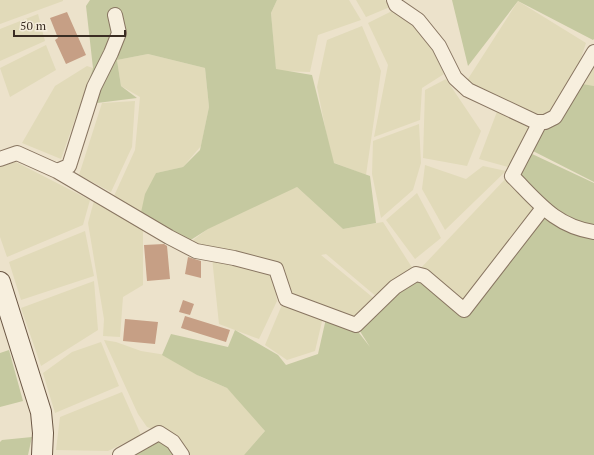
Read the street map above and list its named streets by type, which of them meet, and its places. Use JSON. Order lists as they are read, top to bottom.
{
  "scale_bar": "50 m"
}
